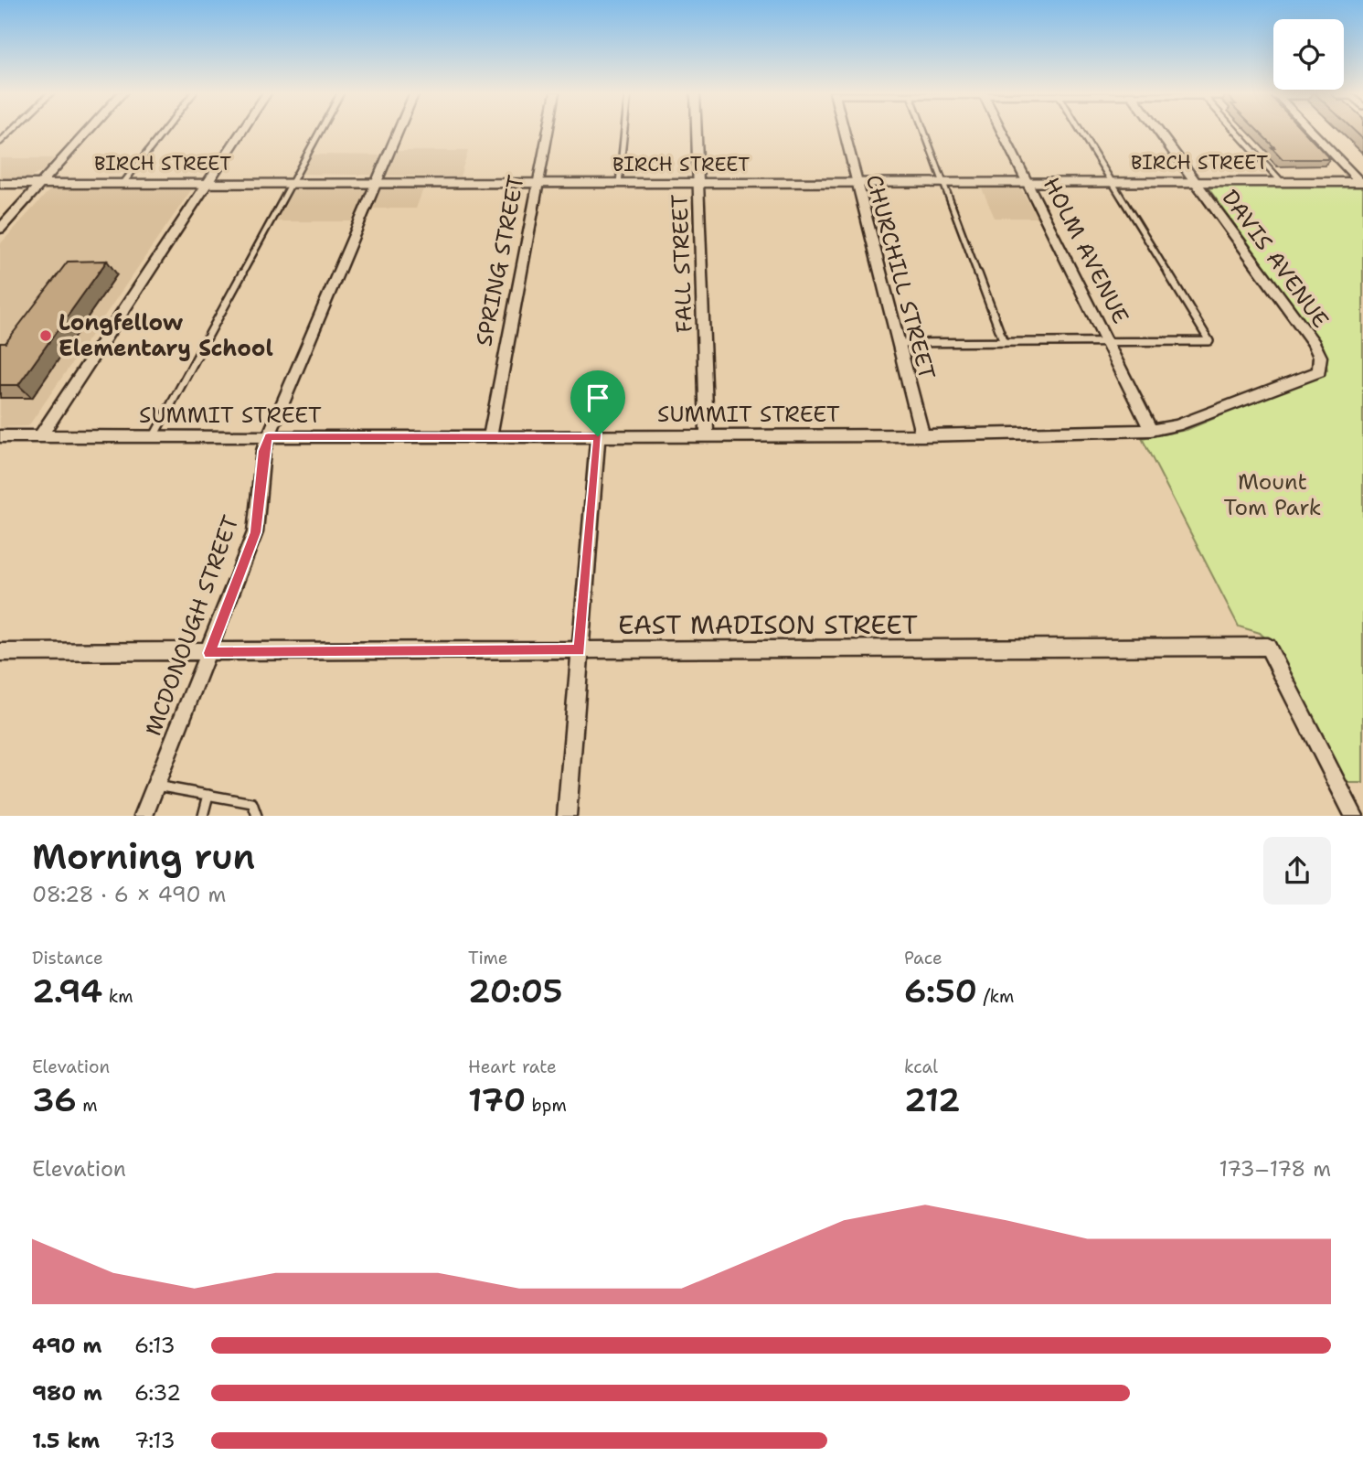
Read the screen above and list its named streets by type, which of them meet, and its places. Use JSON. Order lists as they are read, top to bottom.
{
  "streets": {
    "main road": ["BIRCH STREET"],
    "street": [
      "HOLM AVENUE",
      "DAVIS AVENUE",
      "SPRING STREET",
      "FALL STREET",
      "CHURCHILL STREET",
      "SUMMIT STREET",
      "EAST MADISON STREET",
      "MCDONOUGH STREET"
    ]
  },
  "crossings": [
    ["BIRCH STREET", "HOLM AVENUE"],
    ["BIRCH STREET", "DAVIS AVENUE"],
    ["BIRCH STREET", "SPRING STREET"],
    ["BIRCH STREET", "FALL STREET"],
    ["BIRCH STREET", "CHURCHILL STREET"],
    ["BIRCH STREET", "MCDONOUGH STREET"],
    ["HOLM AVENUE", "SUMMIT STREET"],
    ["DAVIS AVENUE", "SUMMIT STREET"],
    ["SPRING STREET", "SUMMIT STREET"],
    ["FALL STREET", "SUMMIT STREET"],
    ["CHURCHILL STREET", "SUMMIT STREET"],
    ["SUMMIT STREET", "MCDONOUGH STREET"],
    ["EAST MADISON STREET", "MCDONOUGH STREET"]
  ],
  "parks": ["Mount Tom Park"],
  "places": ["Longfellow Elementary School"],
  "page": {
    "heading": ["Morning run", "08:28 · 6 × 490 m"],
    "stats": [
      ["Distance", "2.94 km"],
      ["Time", "20:05"],
      ["Pace", "6:50 /km"],
      ["Elevation", "36 m"],
      ["Heart rate", "170 bpm"],
      ["kcal", "212"]
    ],
    "chart": ["Elevation", "173–178 m"],
    "list": [
      {
        "name": "490 m",
        "note": "6:13"
      },
      {
        "name": "980 m",
        "note": "6:32"
      },
      {
        "name": "1.5 km",
        "note": "7:13"
      }
    ]
  }
}
